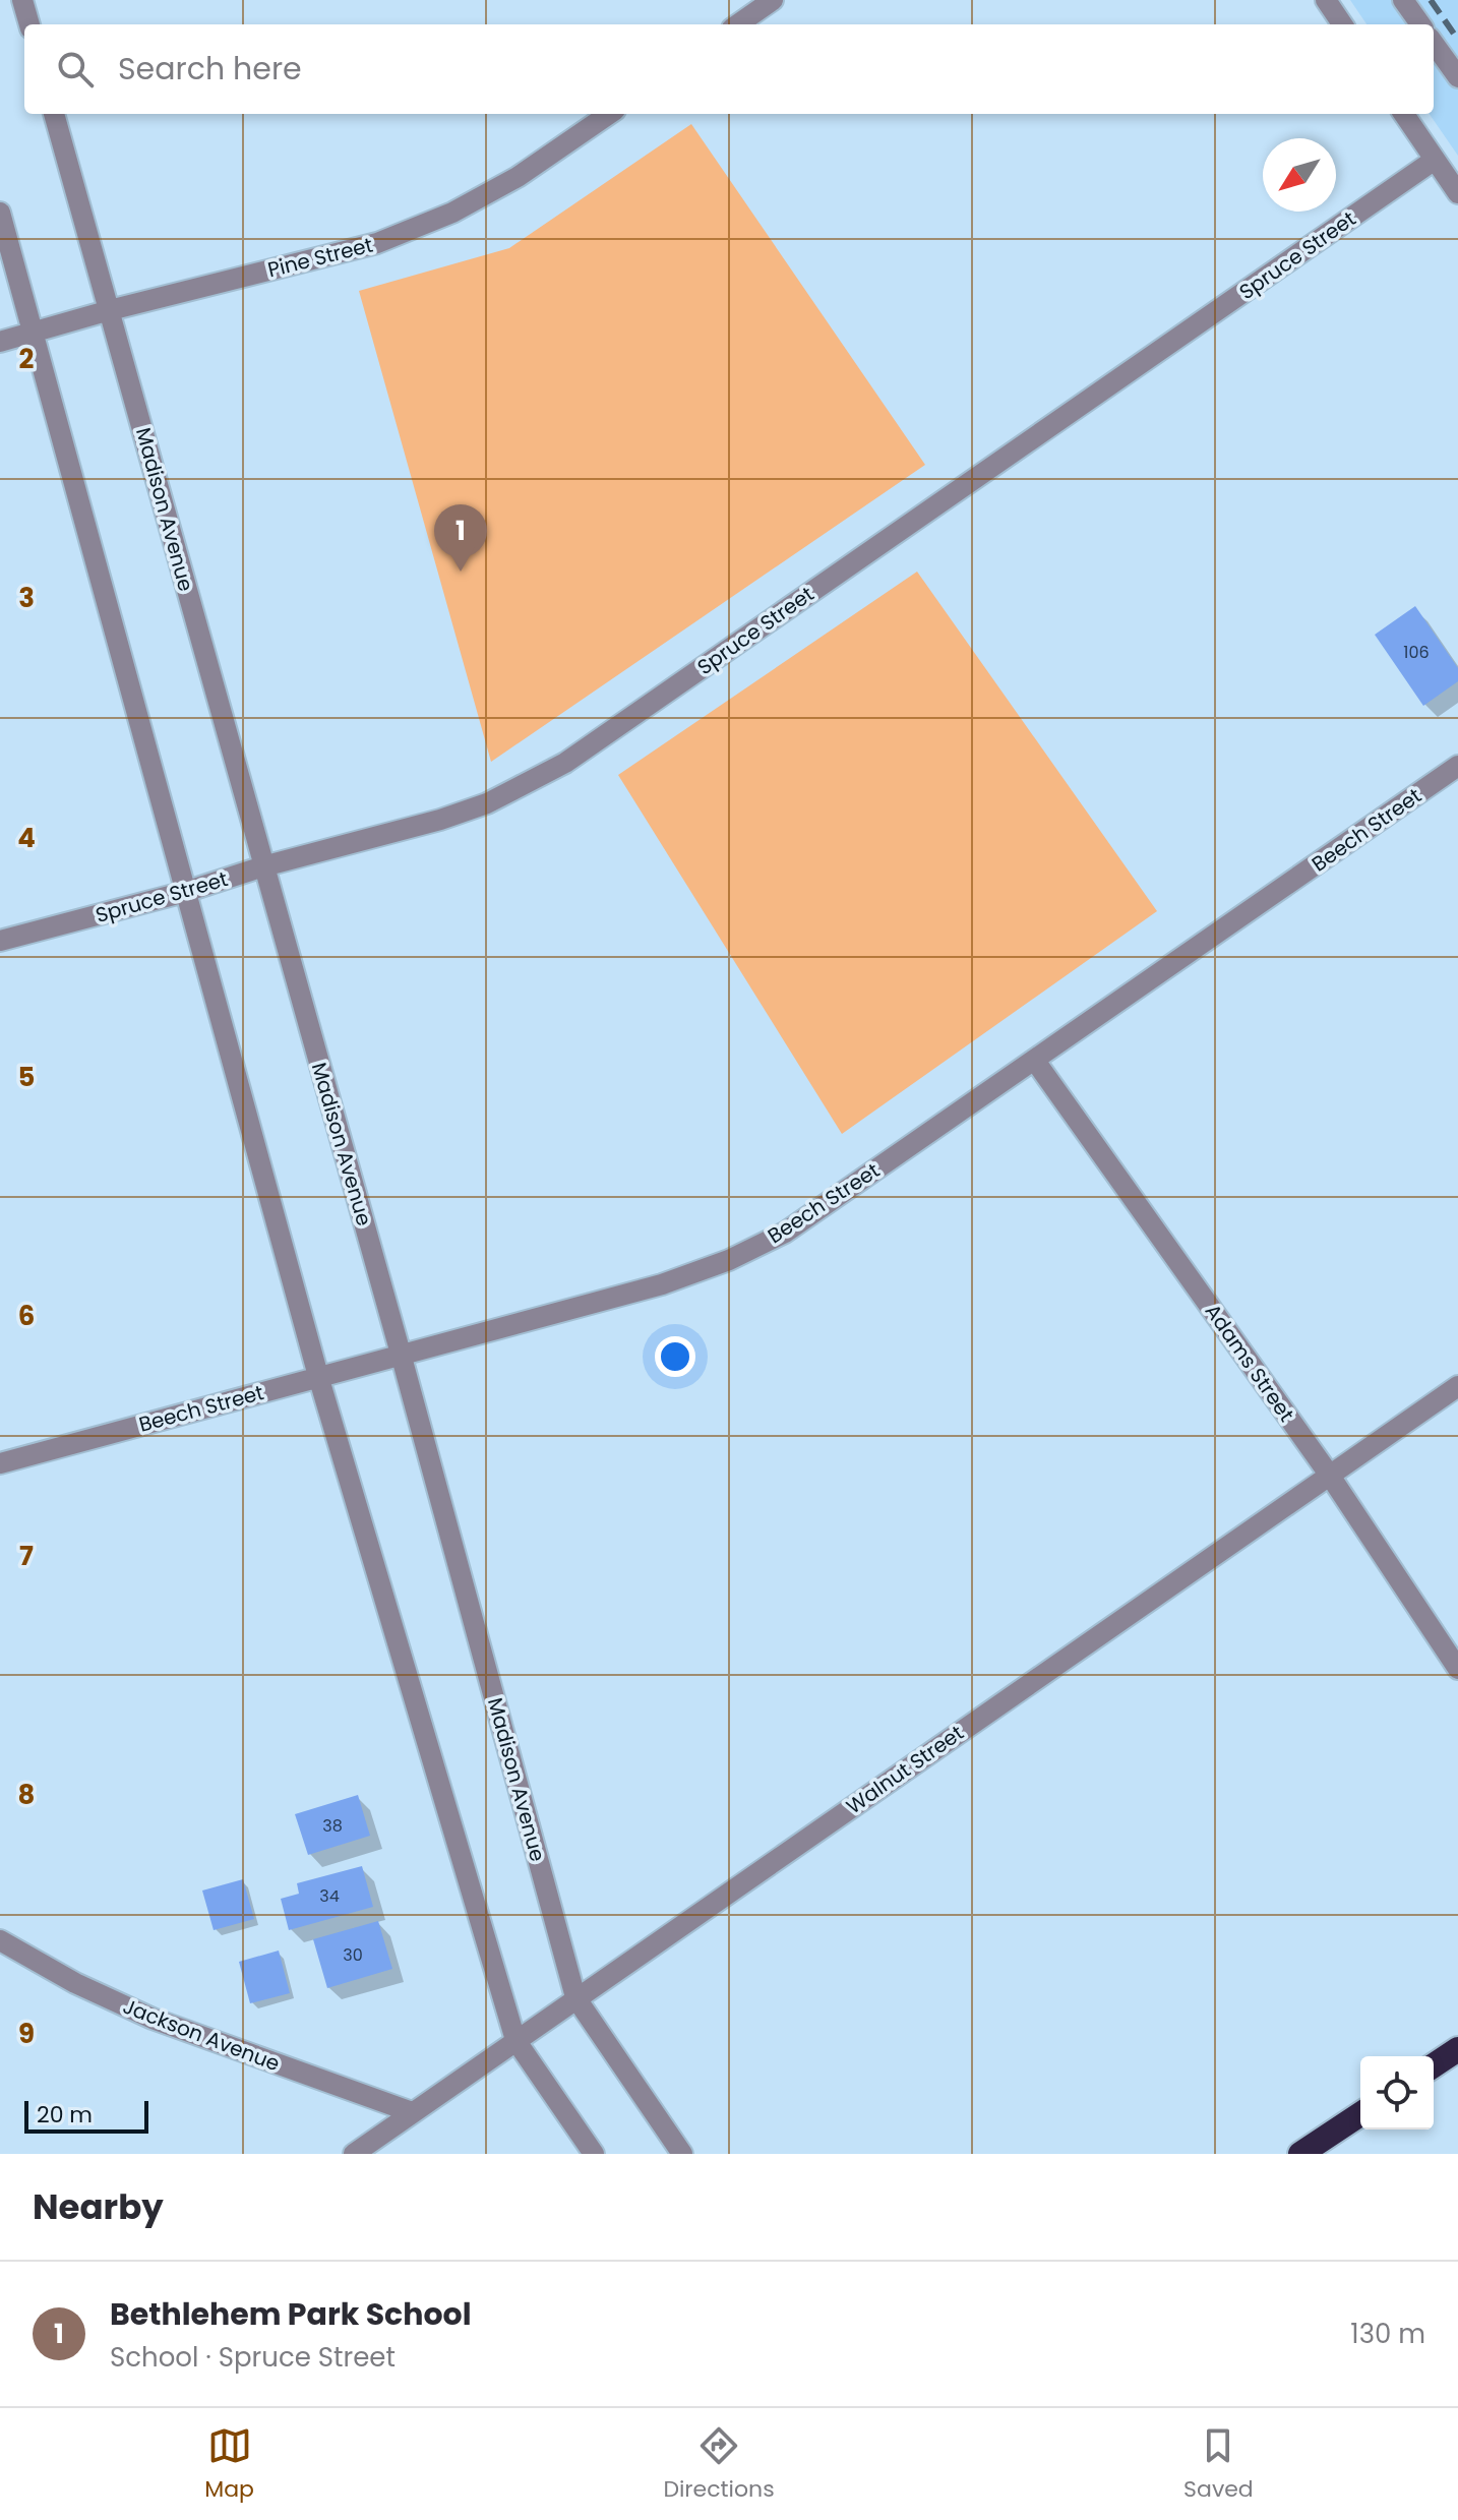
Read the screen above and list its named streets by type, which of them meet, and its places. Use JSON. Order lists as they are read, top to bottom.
{
  "streets": {
    "street": [
      "Spruce Street",
      "Pine Street",
      "Madison Avenue",
      "Beech Street",
      "Adams Street",
      "Walnut Street",
      "Jackson Avenue"
    ]
  },
  "crossings": [
    ["Spruce Street", "Madison Avenue"],
    ["Pine Street", "Madison Avenue"],
    ["Madison Avenue", "Beech Street"],
    ["Madison Avenue", "Walnut Street"],
    ["Beech Street", "Adams Street"],
    ["Adams Street", "Walnut Street"],
    ["Walnut Street", "Jackson Avenue"]
  ],
  "house_numbers": [
    "106",
    "38",
    "34",
    "30"
  ],
  "scale_bar": "20 m",
  "north": "bottom left",
  "page": {
    "search": "Search here",
    "pins": "1",
    "scale": "20 m",
    "heading": "Nearby",
    "list": [
      {
        "mark": "1",
        "name": "Bethlehem Park School",
        "note": "School · Spruce Street",
        "value": "130 m"
      }
    ],
    "nav": ["Map", "Directions", "Saved"]
  },
  "grid": {
    "rows": [
      "2",
      "3",
      "4",
      "5",
      "6",
      "7",
      "8",
      "9"
    ]
  }
}
